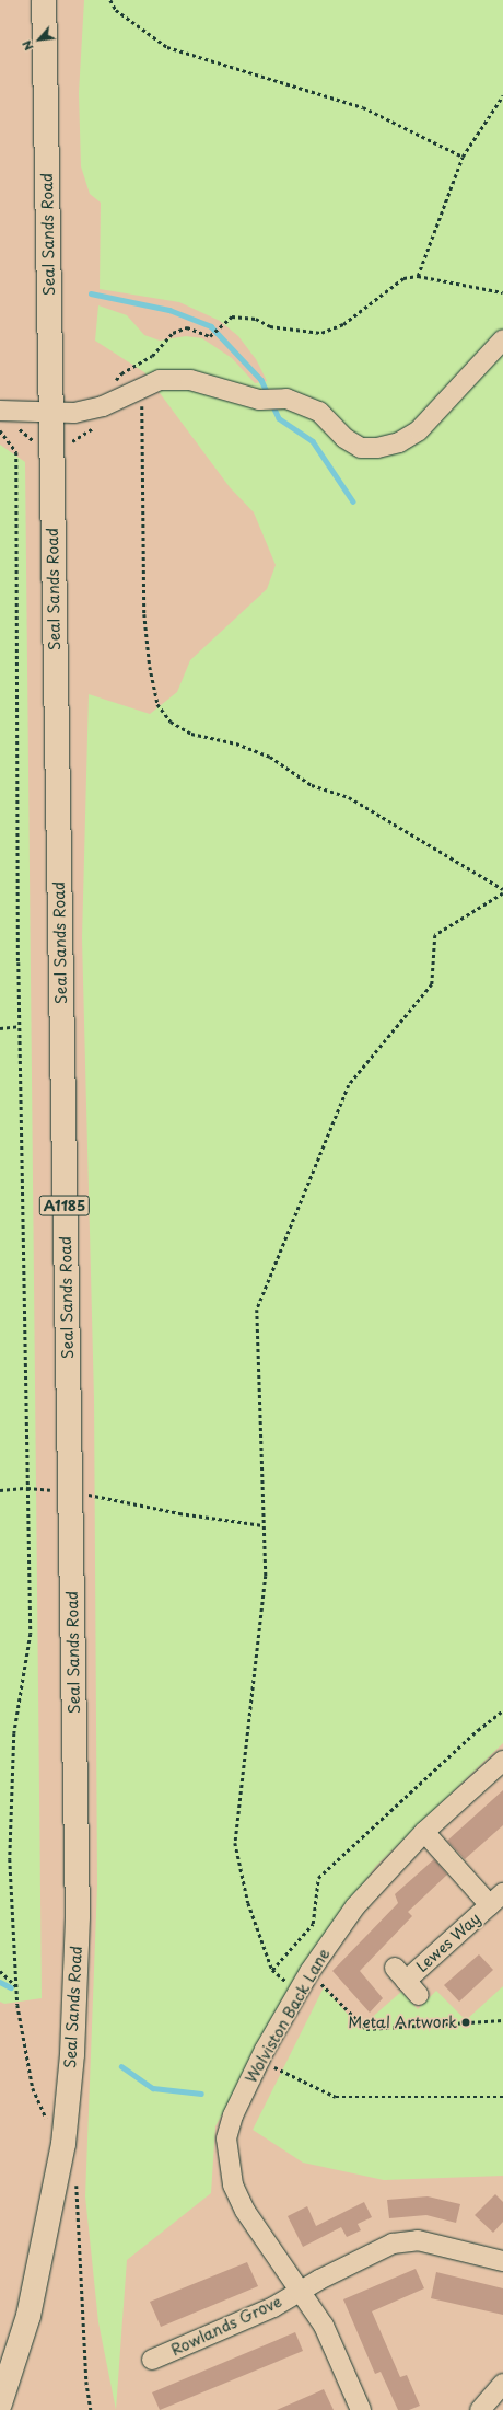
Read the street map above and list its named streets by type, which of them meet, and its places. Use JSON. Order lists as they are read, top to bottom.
{
  "streets": {
    "main road": ["Seal Sands Road", "A1185"],
    "street": ["Lewes Way", "Wolviston Back Lane", "Rowlands Grove"]
  },
  "crossings": [
    ["Lewes Way", "Wolviston Back Lane"],
    ["Wolviston Back Lane", "Rowlands Grove"]
  ],
  "places": ["Metal Artwork"],
  "north": "bottom left"
}
